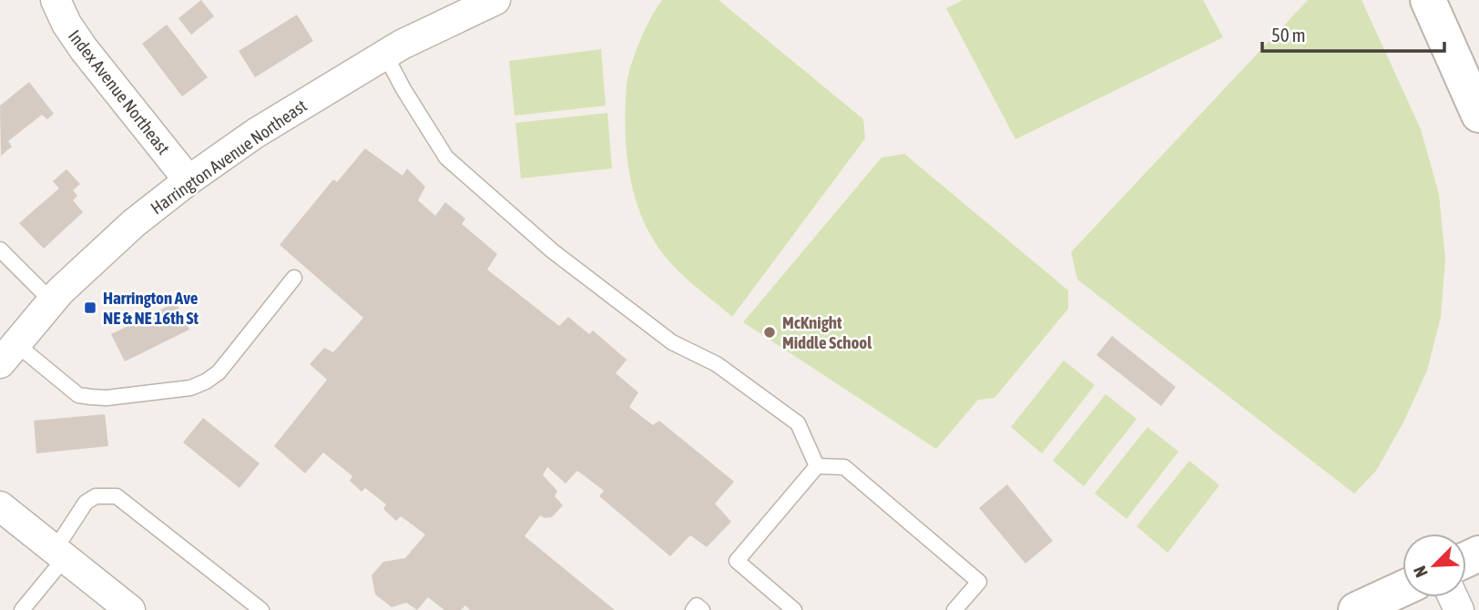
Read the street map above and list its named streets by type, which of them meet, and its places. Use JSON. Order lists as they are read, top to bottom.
{
  "streets": {
    "street": ["Index Avenue Northeast", "Harrington Avenue Northeast"]
  },
  "crossings": [
    ["Index Avenue Northeast", "Harrington Avenue Northeast"]
  ],
  "places": {
    "transit": ["Harrington Ave NE & NE 16th St"],
    "other": ["McKnight Middle School"]
  },
  "scale_bar": "50 m",
  "north": "bottom left"
}
